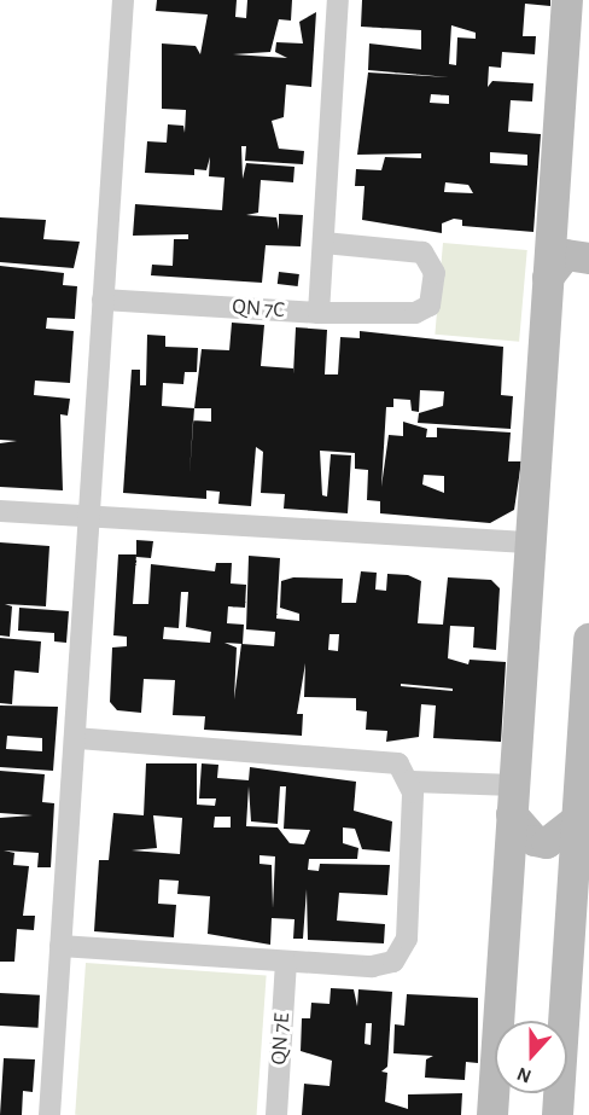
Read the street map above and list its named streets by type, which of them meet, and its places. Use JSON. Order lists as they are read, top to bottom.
{
  "streets": {
    "street": ["QN 7C", "QN 7E"]
  },
  "north": "bottom"
}
